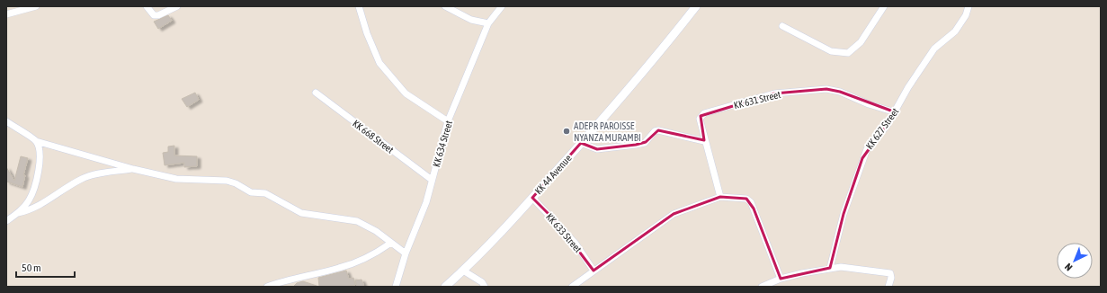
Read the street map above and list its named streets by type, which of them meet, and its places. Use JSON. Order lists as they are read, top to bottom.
{
  "streets": {
    "main road": ["KK 44 Avenue"],
    "street": [
      "KK 631 Street",
      "KK 627 Street",
      "KK 668 Street",
      "KK 634 Street",
      "KK 633 Street"
    ]
  },
  "crossings": [
    ["KK 631 Street", "KK 627 Street"],
    ["KK 668 Street", "KK 634 Street"],
    ["KK 44 Avenue", "KK 633 Street"]
  ],
  "places": ["ADEPR PAROISSE NYANZA MURAMBI"],
  "scale_bar": "50 m",
  "north": "bottom left"
}
